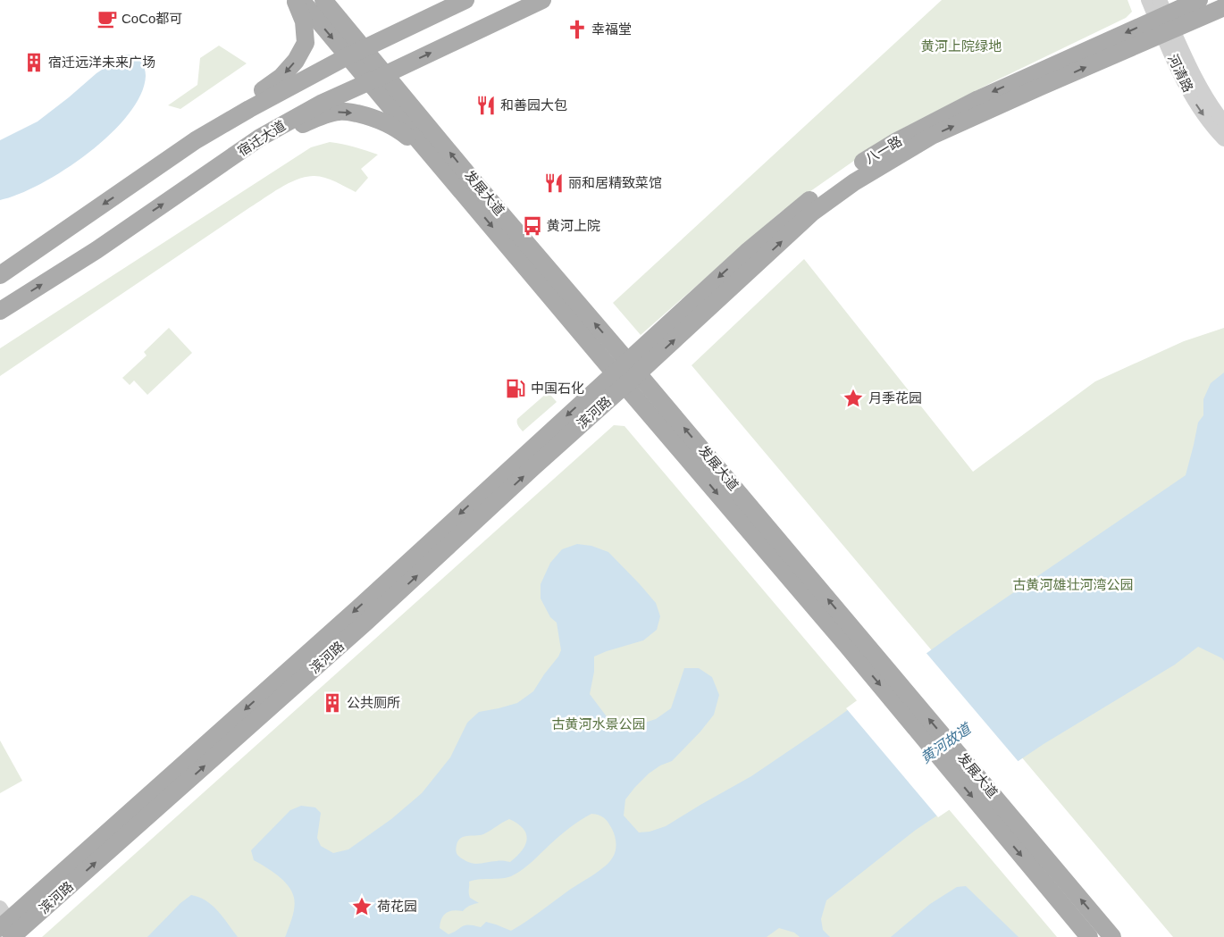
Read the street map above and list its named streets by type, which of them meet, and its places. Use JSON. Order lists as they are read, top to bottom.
{
  "streets": {
    "main road": [
      "宿迁大道",
      "八一路",
      "发展大道",
      "滨河路"
    ],
    "street": ["河清路"]
  },
  "crossings": [
    ["河清路", "八一路"],
    ["宿迁大道", "发展大道"],
    ["八一路", "发展大道"],
    ["八一路", "滨河路"],
    ["发展大道", "滨河路"]
  ],
  "water": ["黄河故道"],
  "parks": ["黄河上院绿地", "古黄河雄壮河湾公园", "古黄河水景公园"],
  "places": {
    "cafe": ["CoCo都可"],
    "church": ["幸福堂"],
    "building": ["宿迁远洋未来广场", "公共厕所"],
    "restaurant": ["和善园大包", "丽和居精致菜馆"],
    "bus stop": ["黄河上院"],
    "fuel station": ["中国石化"],
    "place": ["月季花园", "荷花园"]
  }
}
